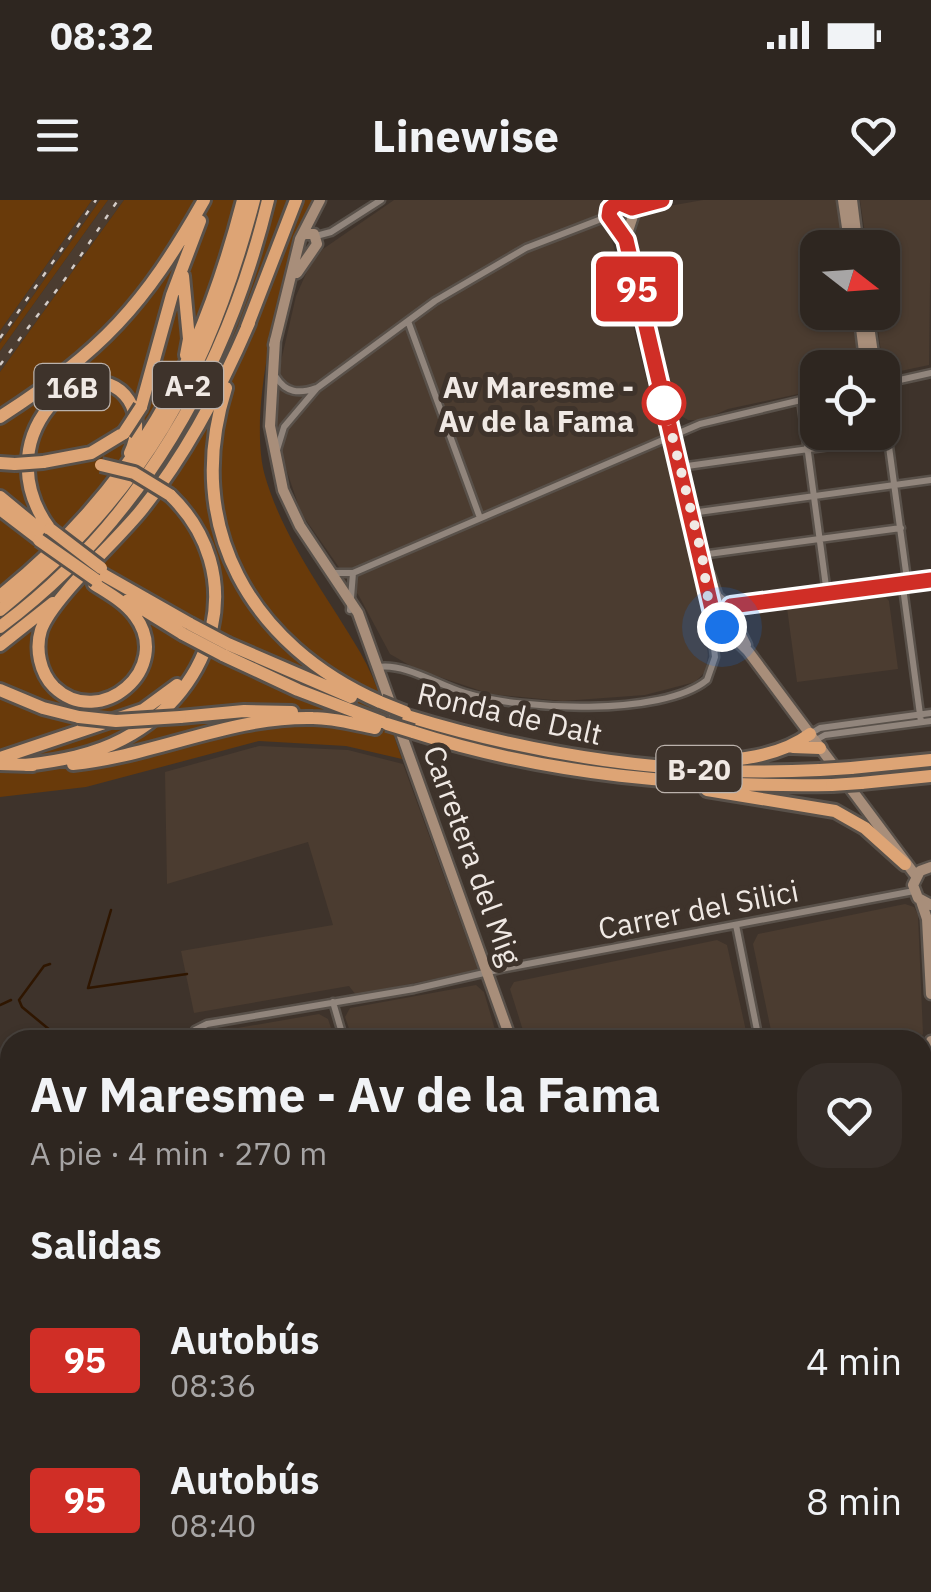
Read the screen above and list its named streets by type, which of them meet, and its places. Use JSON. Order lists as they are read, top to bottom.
{
  "streets": {
    "highway": [
      "A-2",
      "16B",
      "Ronda de Dalt",
      "B-20"
    ],
    "street": ["Carretera del Mig", "Carrer del Silici"]
  },
  "crossings": [
    ["16B", "B-20"],
    ["Ronda de Dalt", "B-20"],
    ["Carretera del Mig", "Carrer del Silici"]
  ],
  "places": ["Av Maresme - Av de la Fama"],
  "lines": ["bus line 95"],
  "north": "right",
  "page": {
    "status": "08:32",
    "header": "Linewise",
    "on_map": "95",
    "heading": [
      ["Av Maresme - Av de la Fama", "A pie · 4 min · 270 m"],
      "Salidas"
    ],
    "list": [
      {
        "mark": "95",
        "name": "Autobús",
        "note": "08:36",
        "value": "4 min"
      },
      {
        "mark": "95",
        "name": "Autobús",
        "note": "08:40",
        "value": "8 min"
      }
    ]
  }
}
